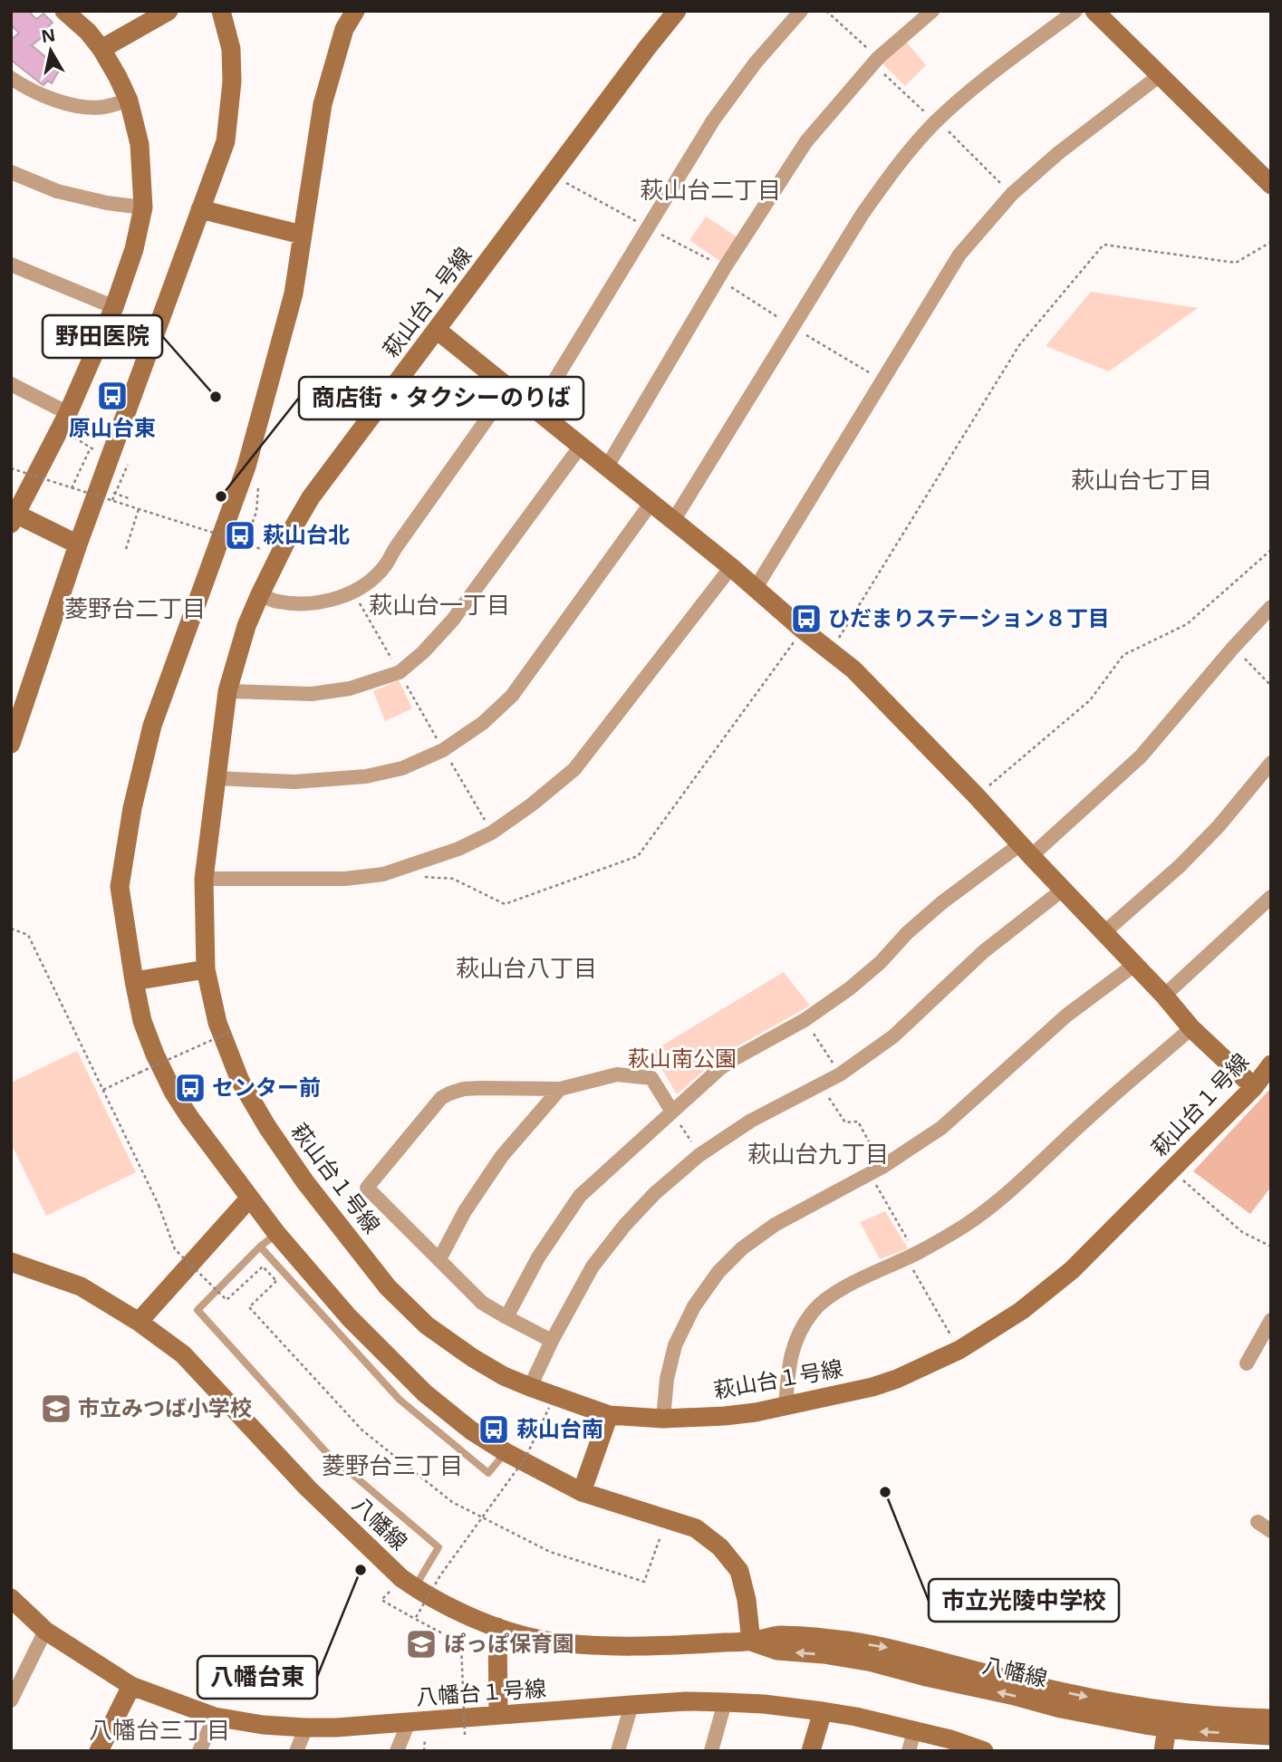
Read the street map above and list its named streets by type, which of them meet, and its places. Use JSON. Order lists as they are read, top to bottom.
{
  "streets": {
    "street": ["萩山台１号線", "八幡線", "八幡台１号線"]
  },
  "districts": [
    "萩山台二丁目",
    "萩山台七丁目",
    "萩山台一丁目",
    "菱野台二丁目",
    "萩山台八丁目",
    "萩山台九丁目",
    "菱野台三丁目",
    "八幡台三丁目"
  ],
  "parks": ["萩山南公園"],
  "places": {
    "bus stop": [
      "原山台東",
      "萩山台北",
      "ひだまりステーション８丁目",
      "センター前",
      "萩山台南"
    ],
    "other": [
      "野田医院",
      "商店街・タクシーのりば",
      "市立光陵中学校",
      "八幡台東"
    ],
    "school or university": ["市立みつば小学校", "ぽっぽ保育園"]
  },
  "north": "top"
}
